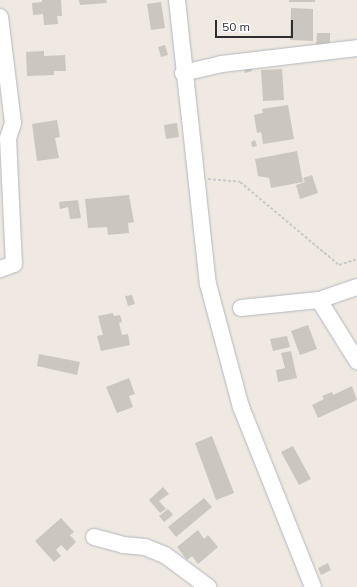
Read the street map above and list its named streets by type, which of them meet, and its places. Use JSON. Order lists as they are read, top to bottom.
{
  "scale_bar": "50 m"
}
